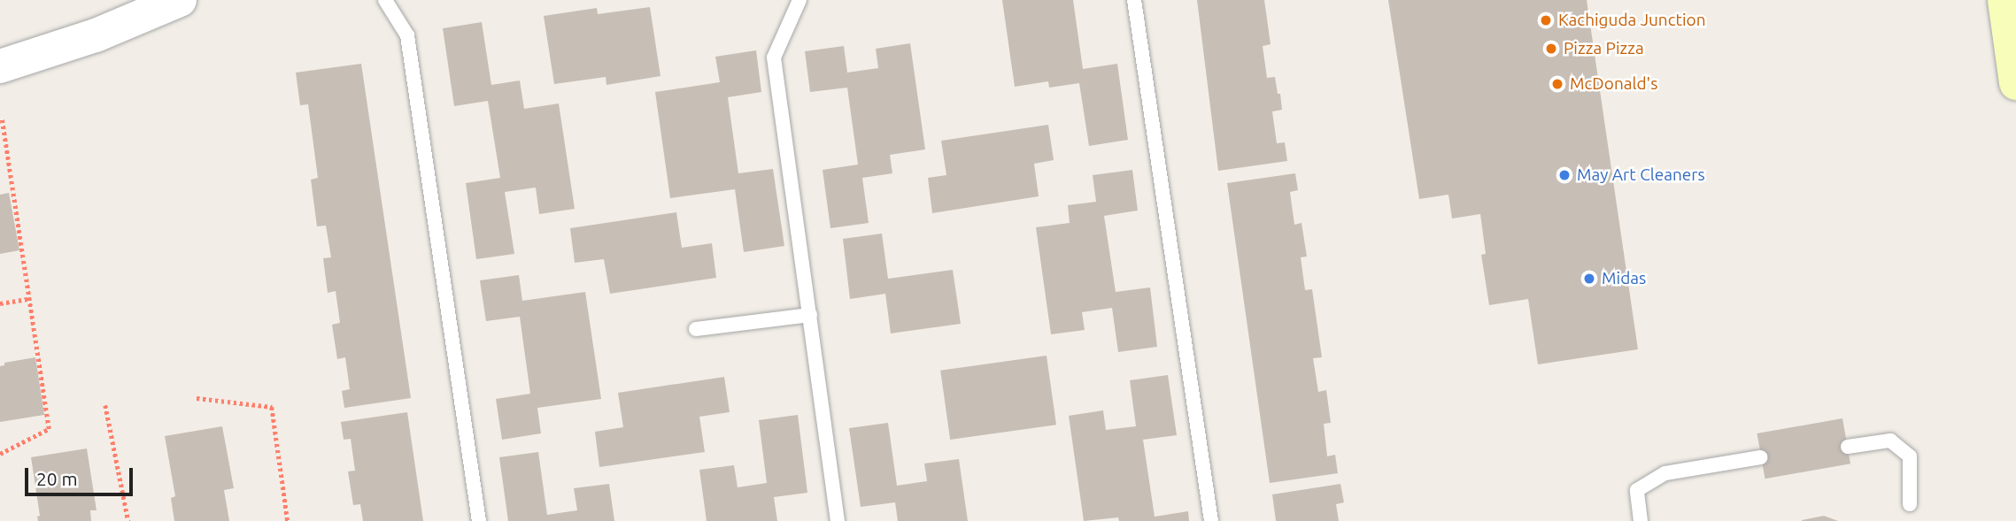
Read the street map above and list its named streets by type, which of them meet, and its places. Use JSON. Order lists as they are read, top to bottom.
{
  "places": [
    "Kachiguda Junction",
    "Pizza Pizza",
    "McDonald's",
    "May Art Cleaners",
    "Midas"
  ],
  "scale_bar": "20 m"
}
